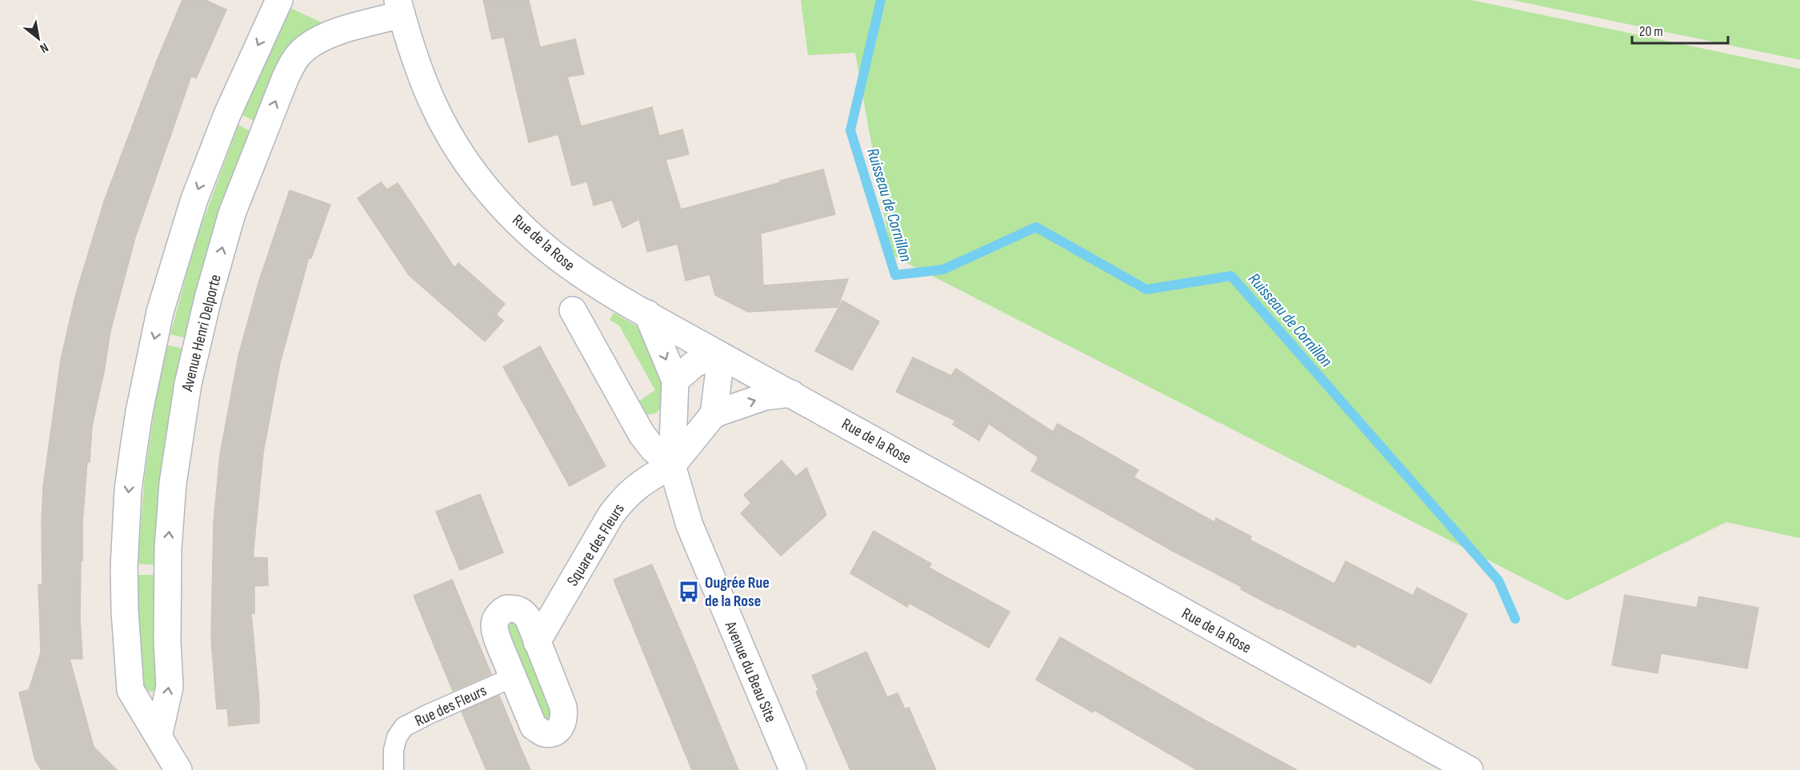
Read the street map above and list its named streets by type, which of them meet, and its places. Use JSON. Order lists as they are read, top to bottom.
{
  "streets": {
    "street": [
      "Rue de la Rose",
      "Avenue Henri Delporte",
      "Square des Fleurs",
      "Avenue du Beau Site"
    ],
    "lane": ["Rue des Fleurs"]
  },
  "crossings": [
    ["Rue de la Rose", "Avenue Henri Delporte"],
    ["Rue de la Rose", "Avenue du Beau Site"],
    ["Square des Fleurs", "Avenue du Beau Site"]
  ],
  "water": ["Ruisseau de Cornillon"],
  "places": {
    "bus stop": ["Ougrée Rue de la Rose"]
  },
  "scale_bar": "20 m",
  "north": "bottom right"
}
